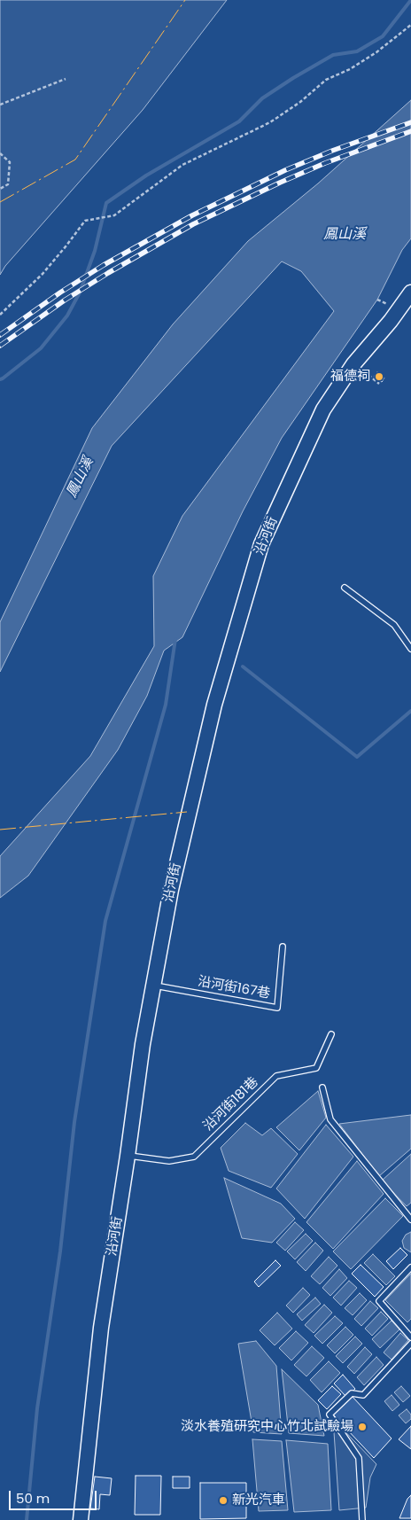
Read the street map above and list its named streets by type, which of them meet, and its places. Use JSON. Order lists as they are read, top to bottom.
{
  "streets": {
    "street": ["沿河街"],
    "lane": ["沿河街167巷", "沿河街181巷"]
  },
  "crossings": [
    ["沿河街", "沿河街167巷"],
    ["沿河街", "沿河街181巷"]
  ],
  "water": ["鳳山溪"],
  "places": ["福德祠", "淡水養殖研究中心竹北試驗場", "新光汽車"],
  "scale_bar": "50 m"
}
